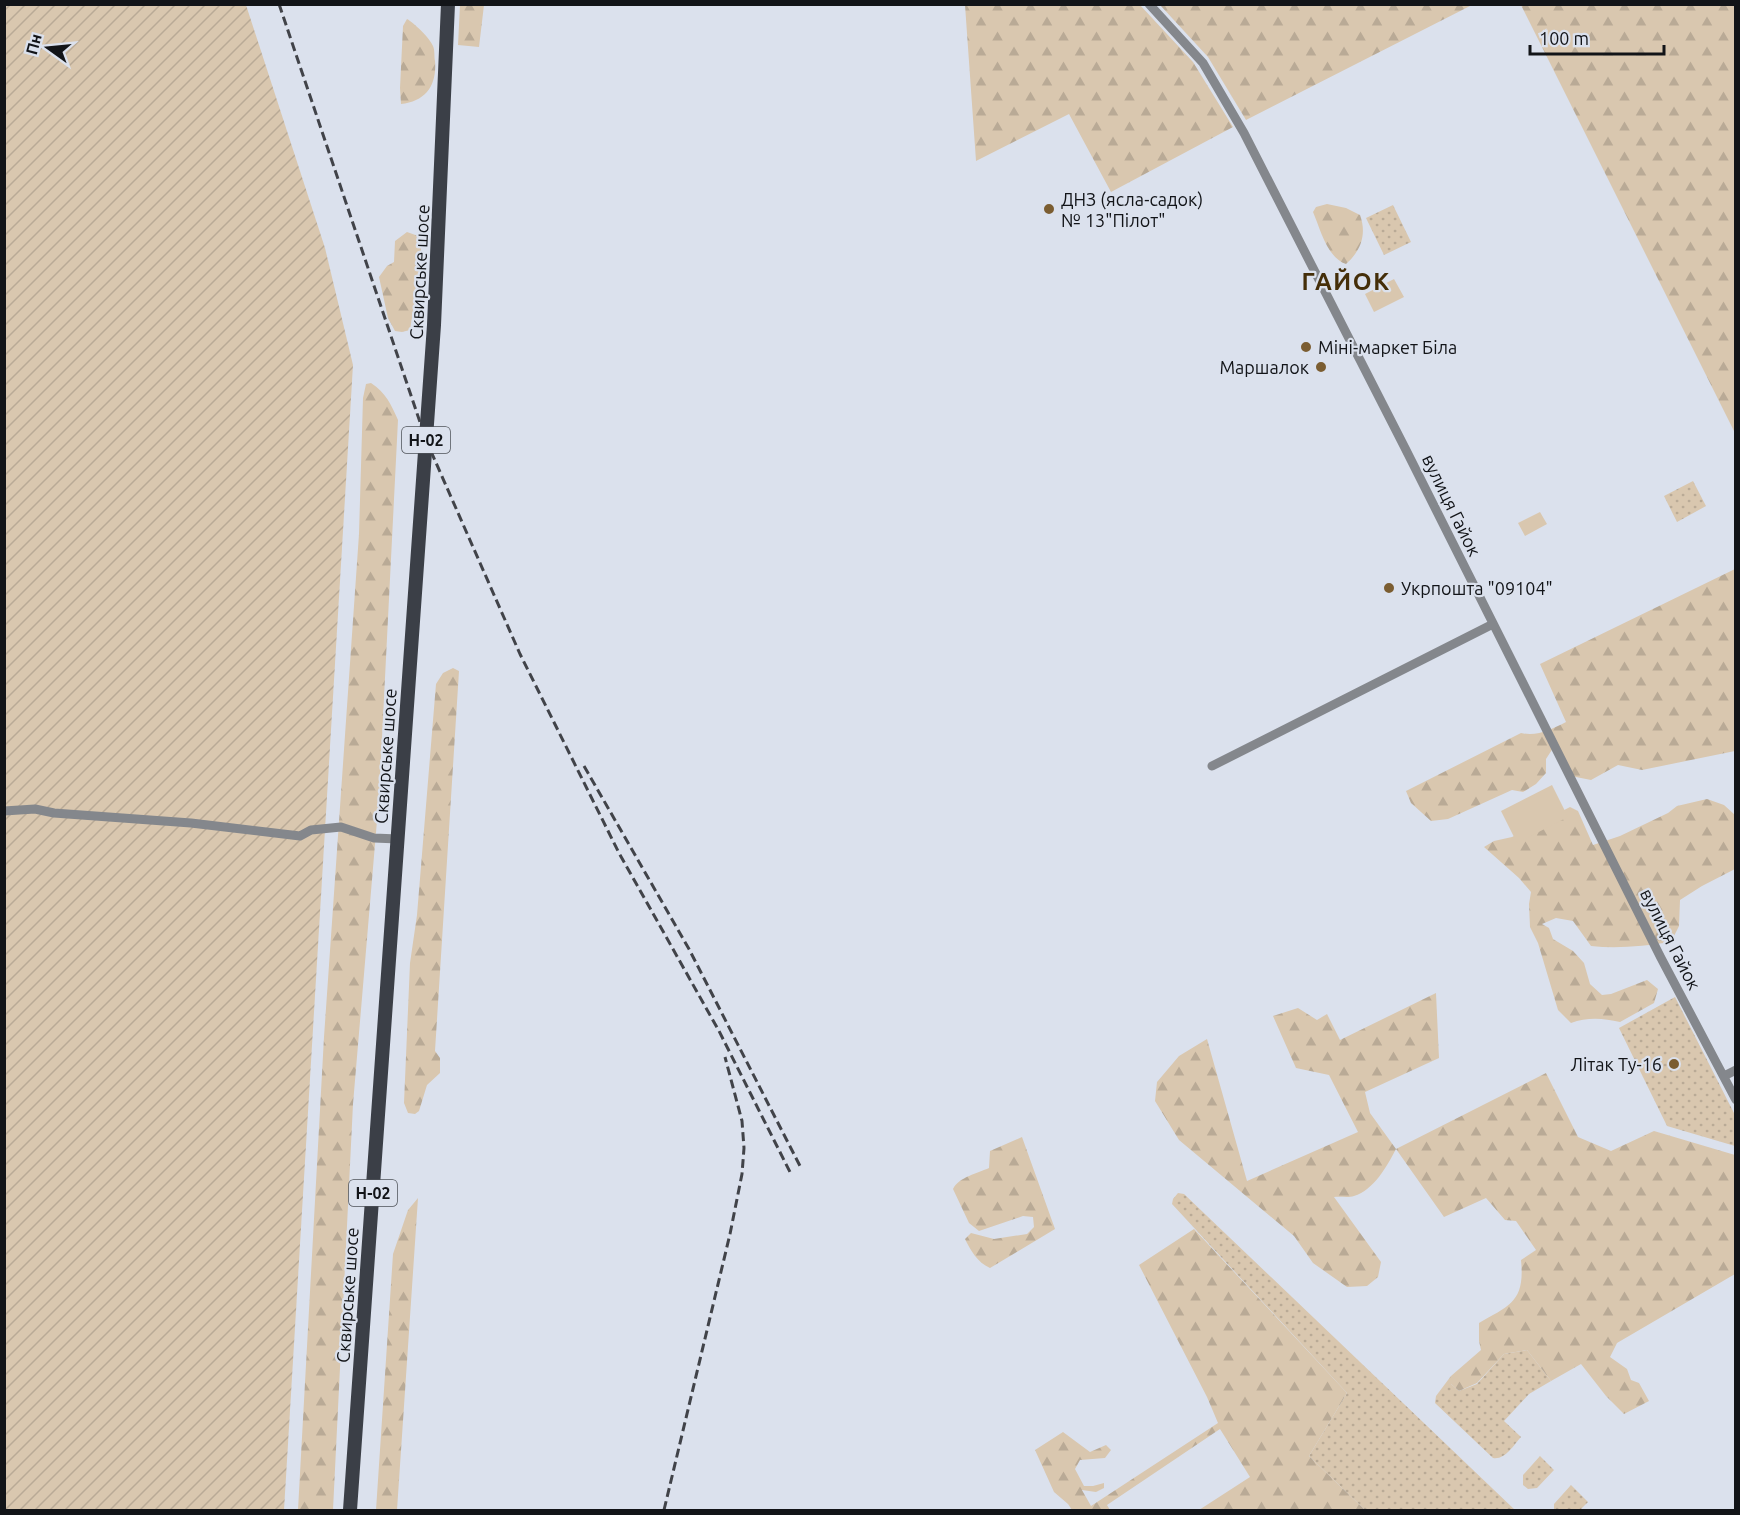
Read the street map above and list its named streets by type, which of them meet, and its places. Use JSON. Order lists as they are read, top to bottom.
{
  "streets": {
    "main road": ["Сквирське шосе", "Н-02"],
    "street": ["вулиця Гайок"]
  },
  "districts": ["ГАЙОК"],
  "places": [
    "ДНЗ (ясла-садок) № 13\"Пілот\"",
    "Міні-маркет Біла",
    "Маршалок",
    "Укрпошта \"09104\"",
    "Літак Ту-16"
  ],
  "scale_bar": "100 m",
  "north": "left"
}
